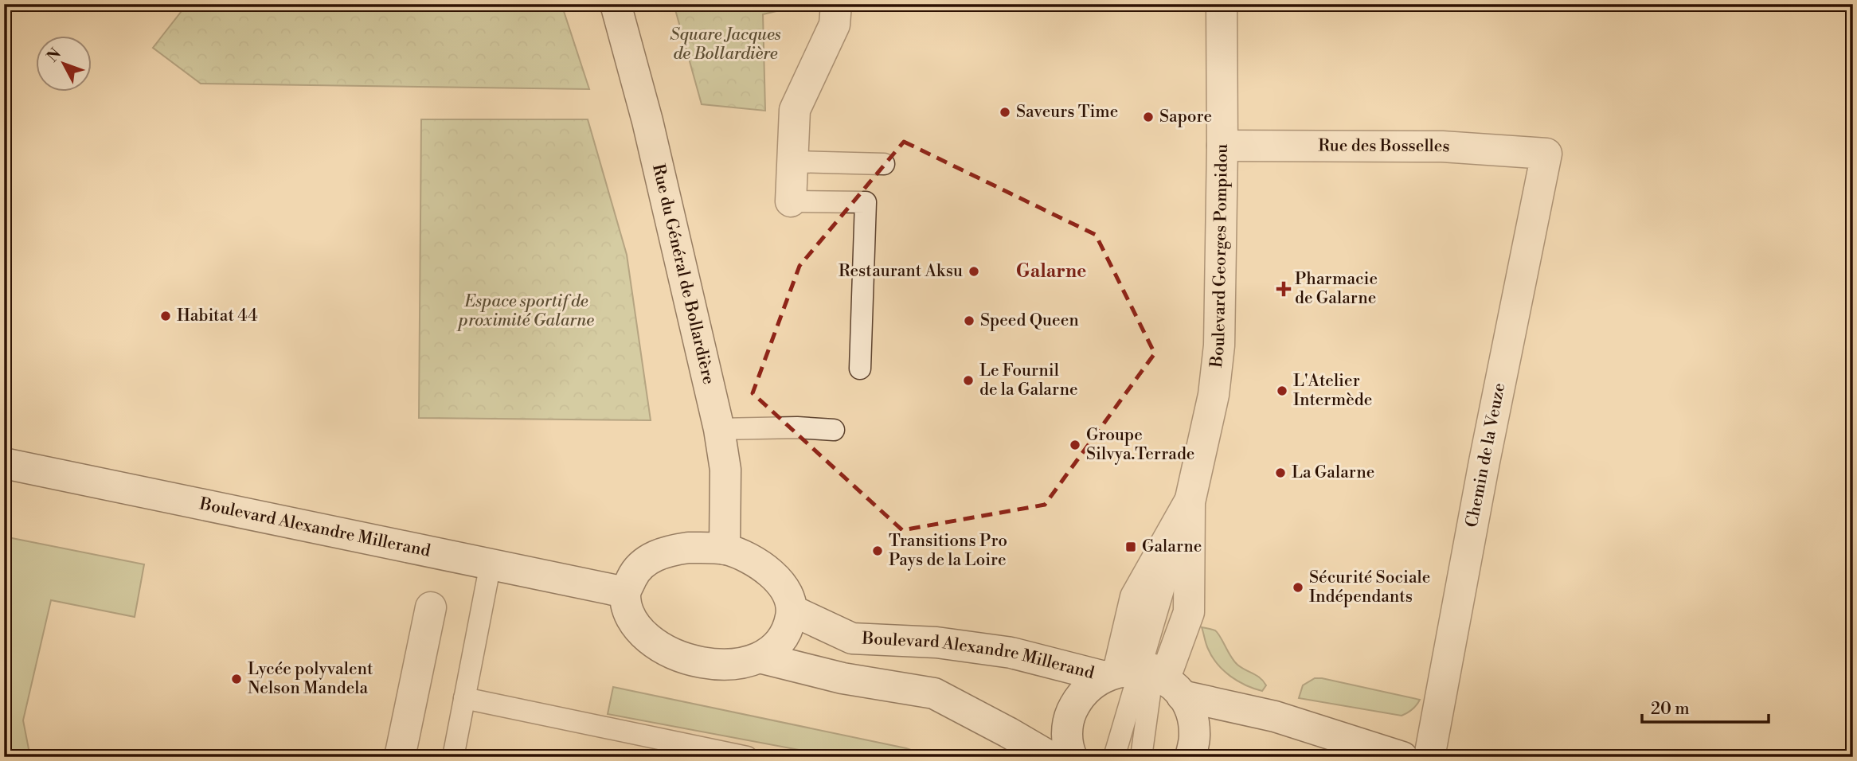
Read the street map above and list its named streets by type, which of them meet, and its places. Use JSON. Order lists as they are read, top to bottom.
{
  "streets": {
    "street": [
      "Rue des Bosselles",
      "Boulevard Georges Pompidou",
      "Rue du Général de Bollardière",
      "Chemin de la Veuze",
      "Boulevard Alexandre Millerand"
    ]
  },
  "crossings": [
    ["Rue des Bosselles", "Boulevard Georges Pompidou"],
    ["Rue des Bosselles", "Chemin de la Veuze"],
    ["Boulevard Georges Pompidou", "Boulevard Alexandre Millerand"],
    ["Rue du Général de Bollardière", "Boulevard Alexandre Millerand"]
  ],
  "districts": ["Galarne"],
  "parks": ["Square Jacques de Bollardière", "Espace sportif de proximité Galarne"],
  "places": {
    "other": [
      "Saveurs Time",
      "Sapore",
      "Restaurant Aksu",
      "Habitat 44",
      "Speed Queen",
      "Le Fournil de la Galarne",
      "L'Atelier Intermède",
      "Groupe Silvya.Terrade",
      "La Galarne",
      "Transitions Pro Pays de la Loire",
      "Sécurité Sociale Indépendants",
      "Lycée polyvalent Nelson Mandela"
    ],
    "health": ["Pharmacie de Galarne"],
    "transit": ["Galarne"]
  },
  "scale_bar": "20 m",
  "north": "top left"
}
